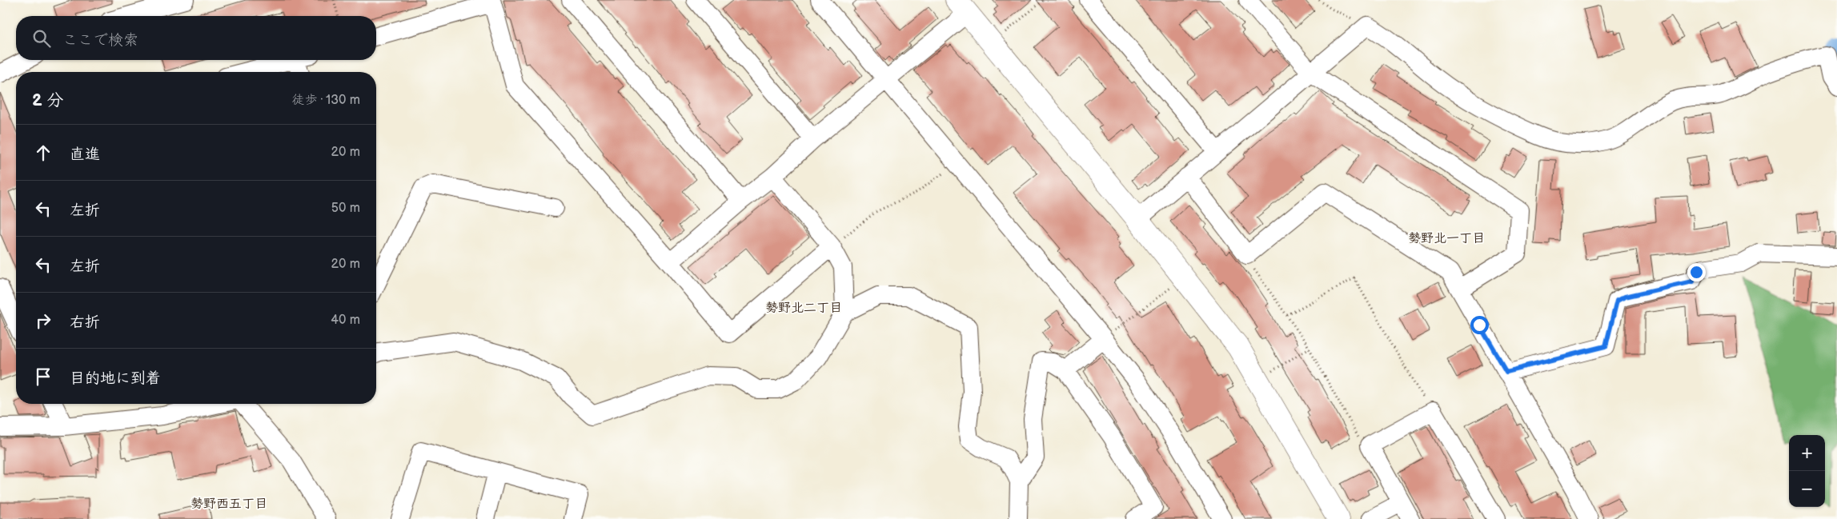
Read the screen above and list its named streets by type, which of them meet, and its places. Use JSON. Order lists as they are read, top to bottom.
{
  "districts": ["勢野北一丁目", "勢野北二丁目", "勢野西五丁目"],
  "page": {
    "search": "ここで検索",
    "heading": ["2 分", "徒歩 · 130 m"],
    "list": [
      ["直進", "20 m"],
      ["左折", "50 m"],
      ["左折", "20 m"],
      ["右折", "40 m"],
      "目的地に到着"
    ],
    "map_buttons": ["+", "−"]
  }
}
